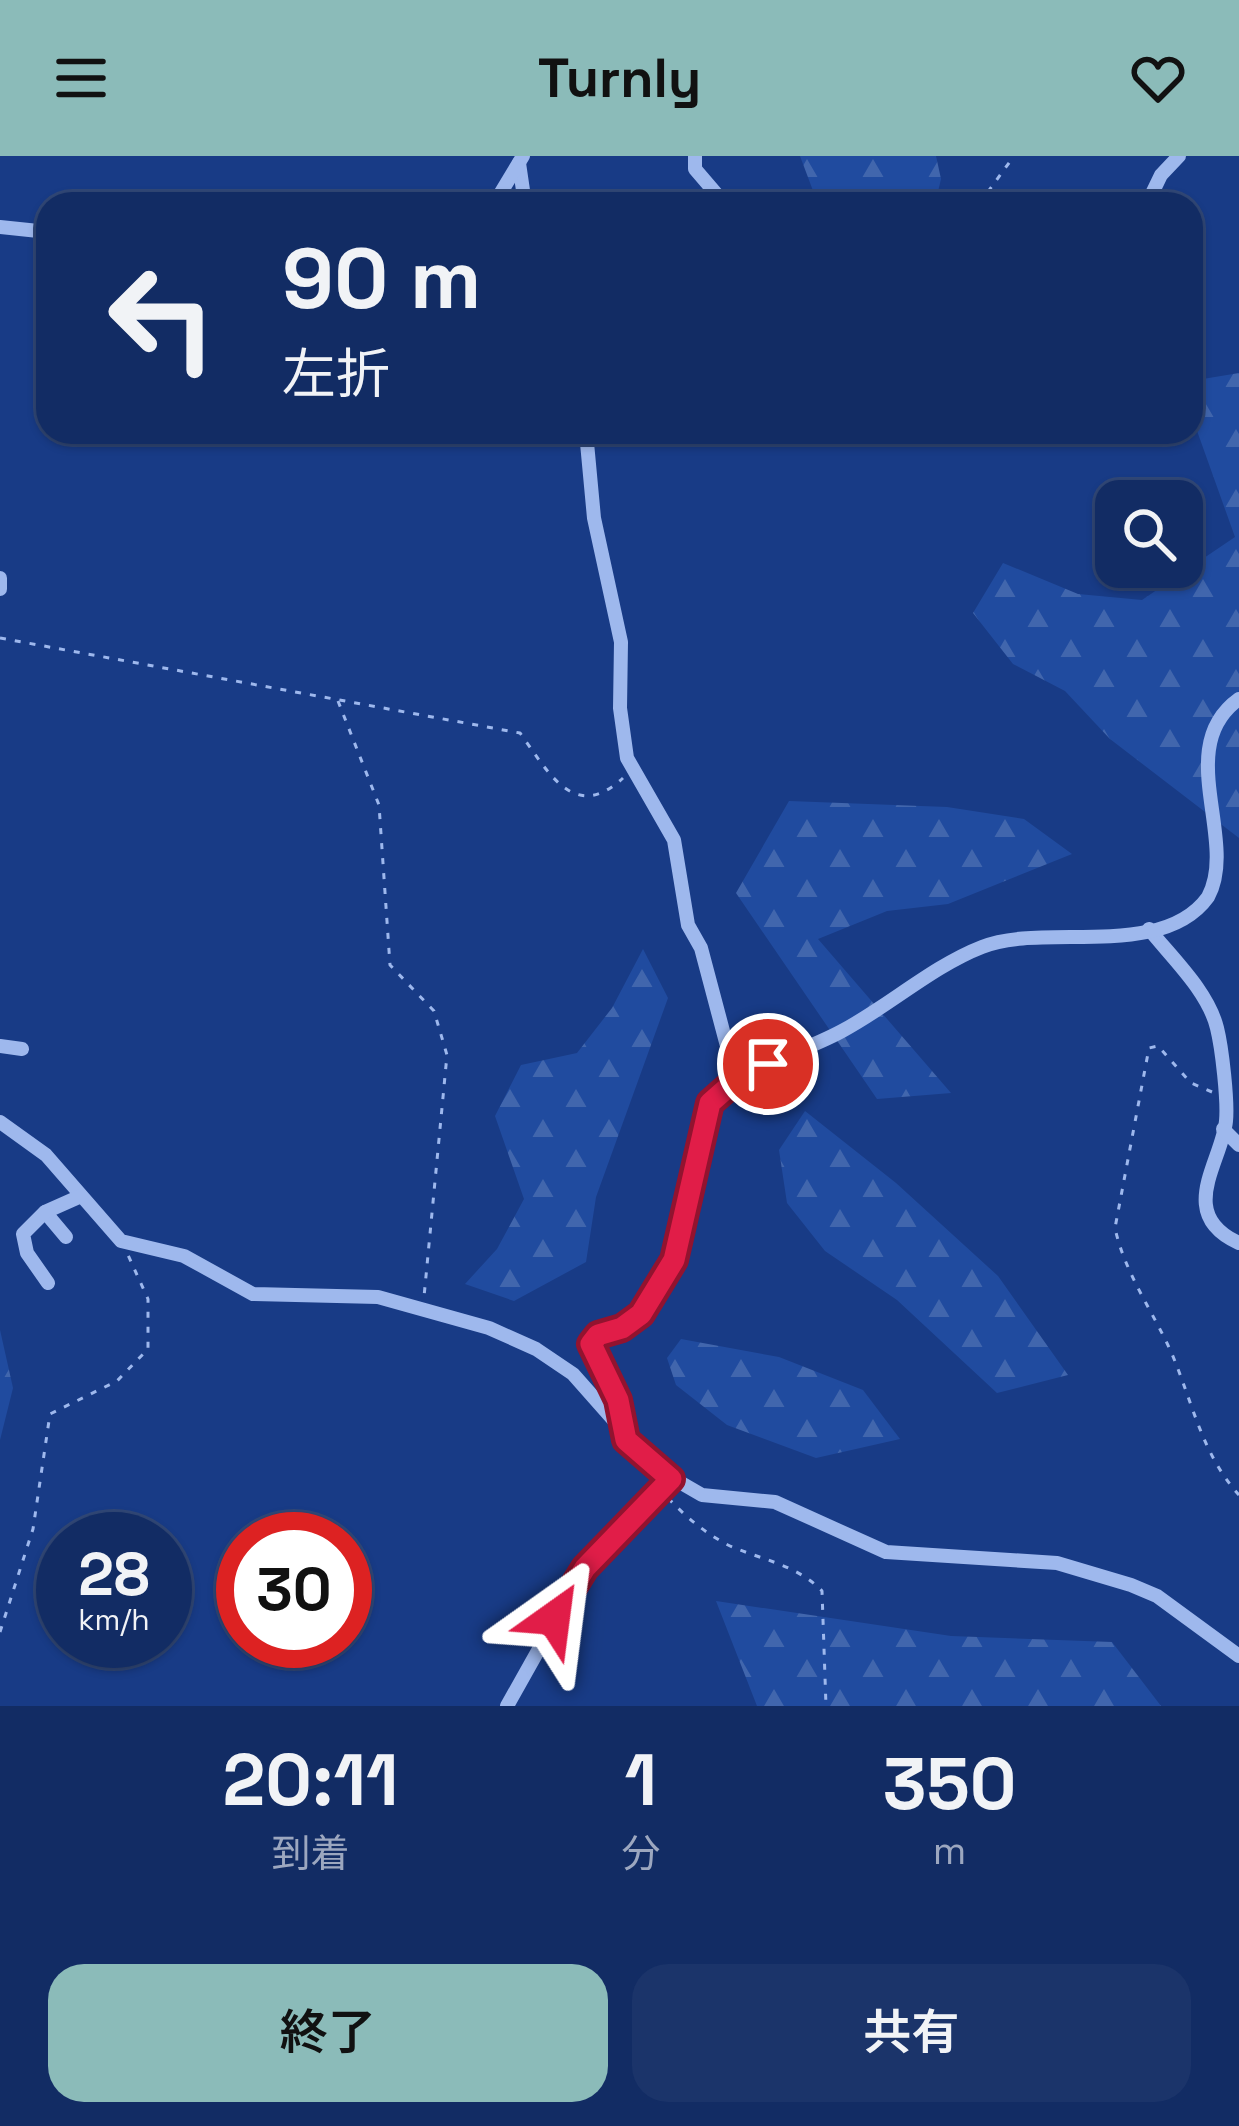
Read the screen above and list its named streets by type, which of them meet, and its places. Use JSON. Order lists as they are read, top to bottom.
{
  "page": {
    "header": "Turnly",
    "turn": ["90 m", "左折"],
    "speed": "28 km/h",
    "limit": "30",
    "eta": [
      "20:11",
      "到着",
      "1",
      "分",
      "350",
      "m"
    ],
    "buttons": ["終了", "共有"]
  }
}
